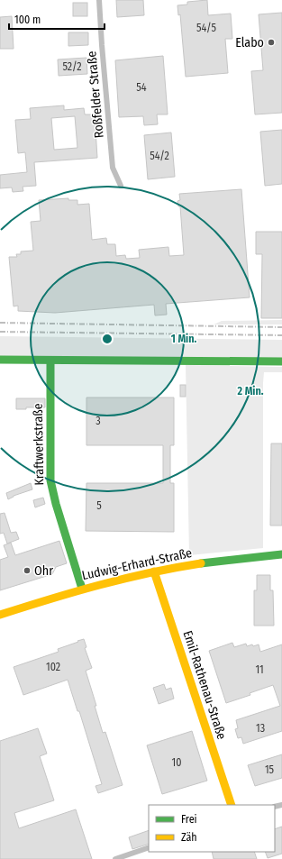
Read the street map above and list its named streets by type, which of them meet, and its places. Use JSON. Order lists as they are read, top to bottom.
{
  "streets": {
    "street": [
      "Roßfelder Straße",
      "Kraftwerkstraße",
      "Ludwig-Erhard-Straße",
      "Emil-Rathenau-Straße"
    ]
  },
  "crossings": [
    ["Kraftwerkstraße", "Ludwig-Erhard-Straße"],
    ["Ludwig-Erhard-Straße", "Emil-Rathenau-Straße"]
  ],
  "places": ["Elabo", "Ohr"],
  "house_numbers": [
    "54/5",
    "52/2",
    "54",
    "54/2",
    "3",
    "5",
    "102",
    "11",
    "13",
    "10",
    "15"
  ],
  "legend": ["Frei", "Zäh"],
  "scale_bar": "100 m",
  "rings": ["1 Min.", "2 Min."]
}
